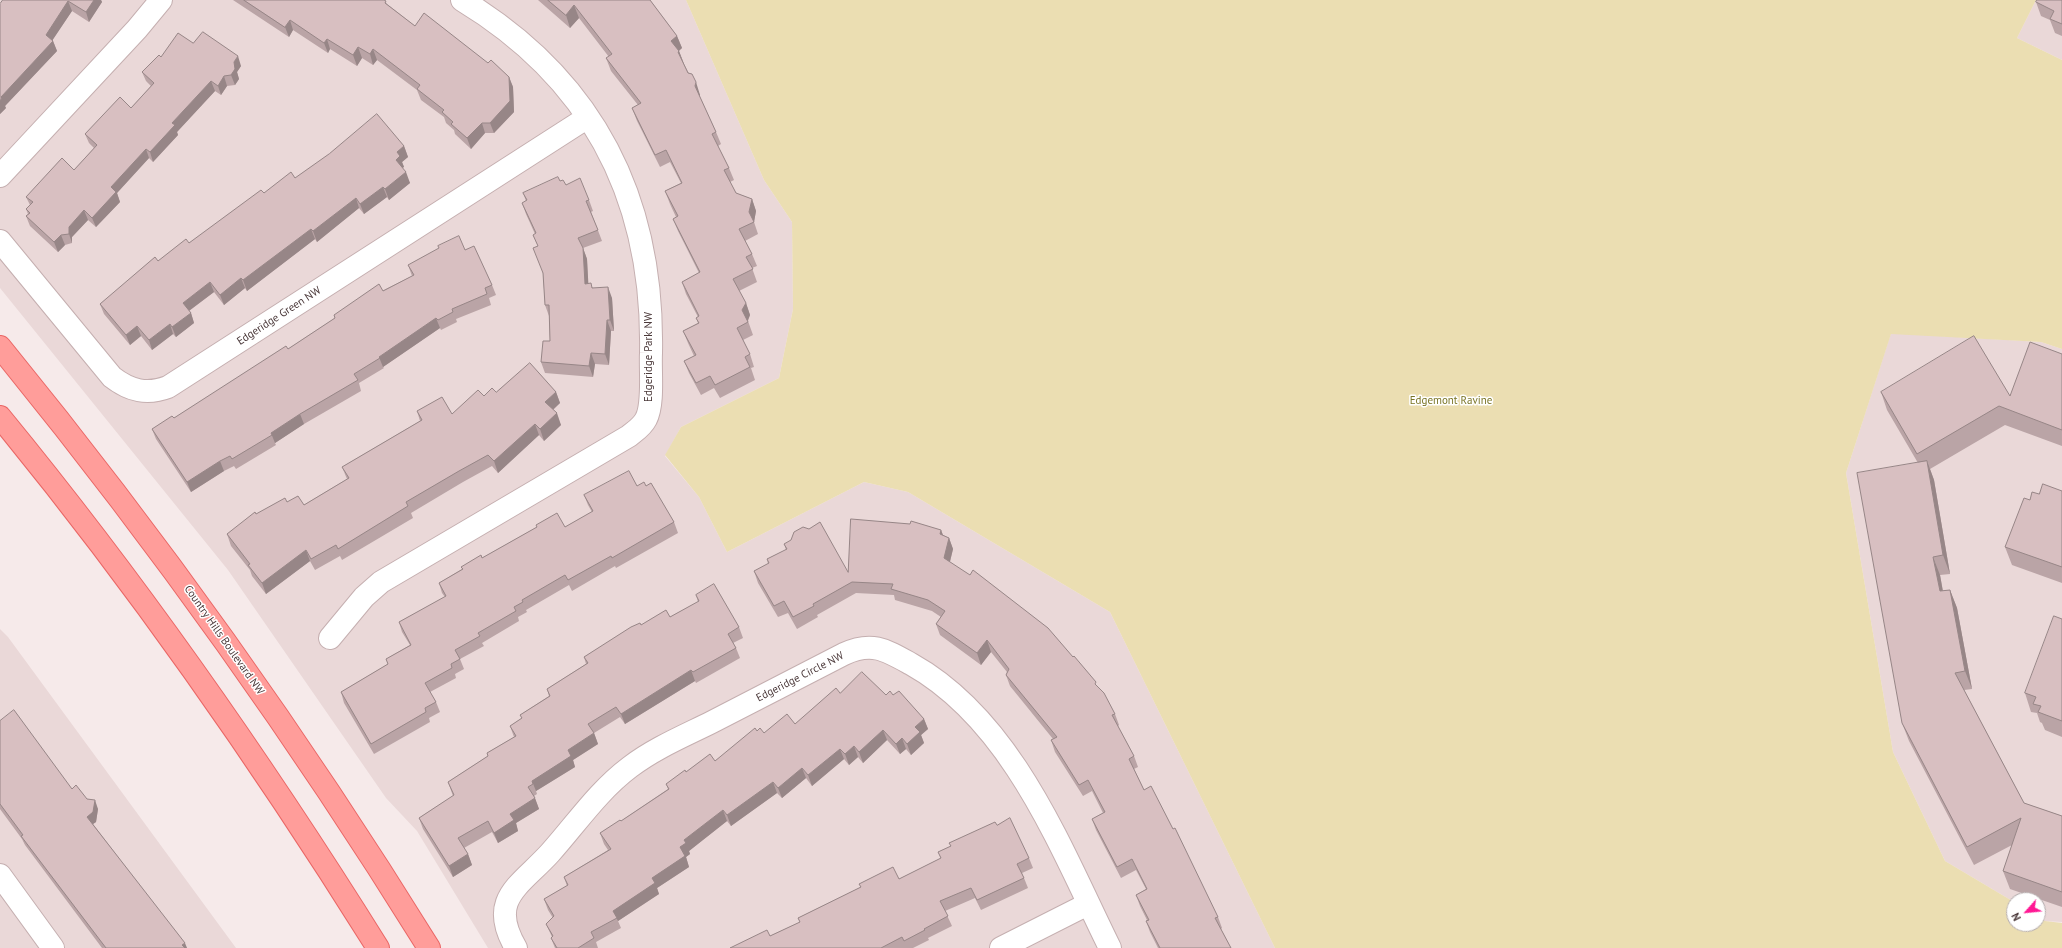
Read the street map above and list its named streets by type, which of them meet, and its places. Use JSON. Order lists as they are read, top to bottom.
{
  "streets": {
    "main road": ["Country Hills Boulevard NW"],
    "street": ["Edgeridge Green NW", "Edgeridge Park NW", "Edgeridge Circle NW"]
  },
  "crossings": [
    ["Edgeridge Green NW", "Edgeridge Park NW"]
  ],
  "parks": ["Edgemont Ravine"],
  "north": "bottom left"
}
